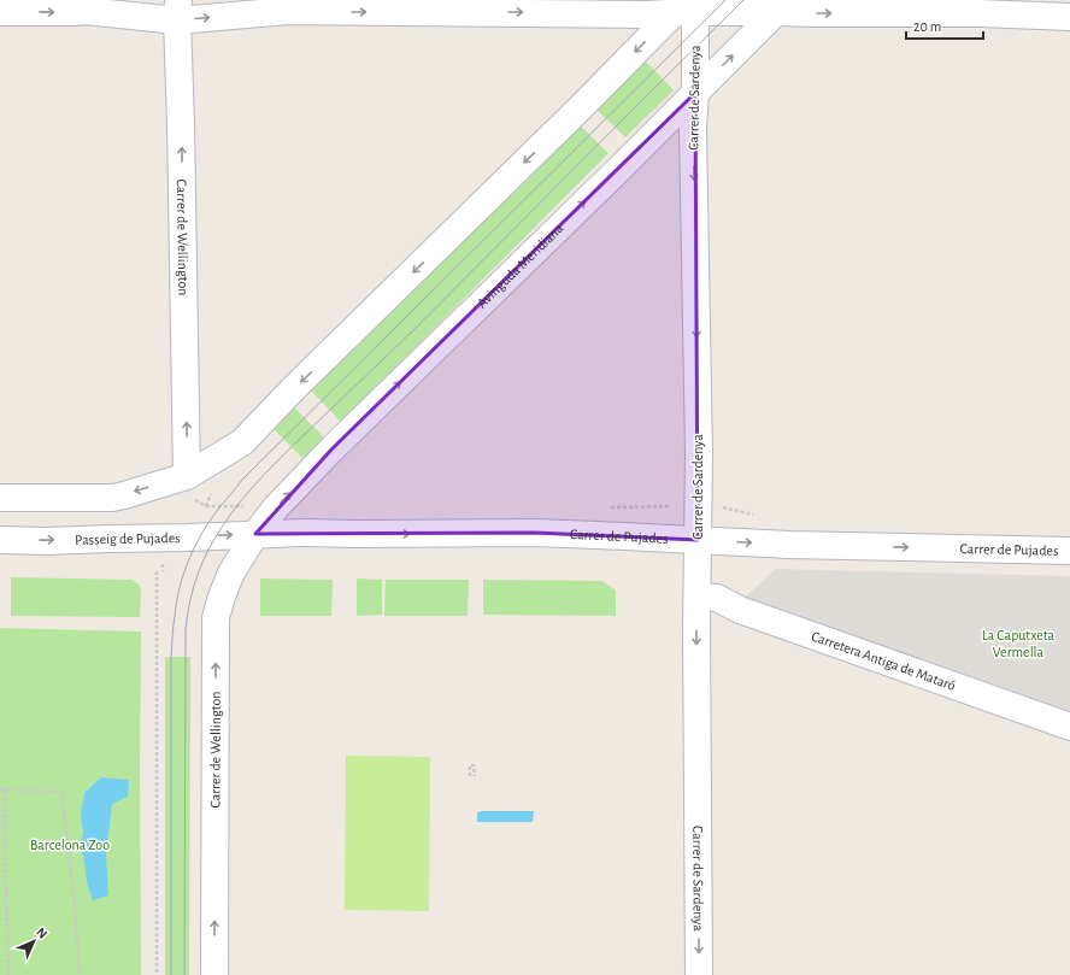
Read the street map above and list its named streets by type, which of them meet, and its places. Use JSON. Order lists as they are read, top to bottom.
{
  "streets": {
    "street": [
      "Carrer de Sardenya",
      "Carrer de Wellington",
      "Avinguda Meridiana",
      "Carrer de Pujades",
      "Passeig de Pujades",
      "Carretera Antiga de Mataró"
    ]
  },
  "crossings": [
    ["Carrer de Sardenya", "Avinguda Meridiana"],
    ["Carrer de Sardenya", "Carrer de Pujades"],
    ["Carrer de Sardenya", "Carretera Antiga de Mataró"],
    ["Carrer de Wellington", "Avinguda Meridiana"],
    ["Carrer de Wellington", "Carrer de Pujades"],
    ["Carrer de Wellington", "Passeig de Pujades"],
    ["Avinguda Meridiana", "Carrer de Pujades"],
    ["Avinguda Meridiana", "Passeig de Pujades"],
    ["Carrer de Pujades", "Passeig de Pujades"]
  ],
  "one_way": ["Carrer de Sardenya", "Carrer de Wellington", "Carrer de Pujades"],
  "parks": ["La Caputxeta Vermella", "Barcelona Zoo"],
  "scale_bar": "20 m",
  "north": "top right"
}
